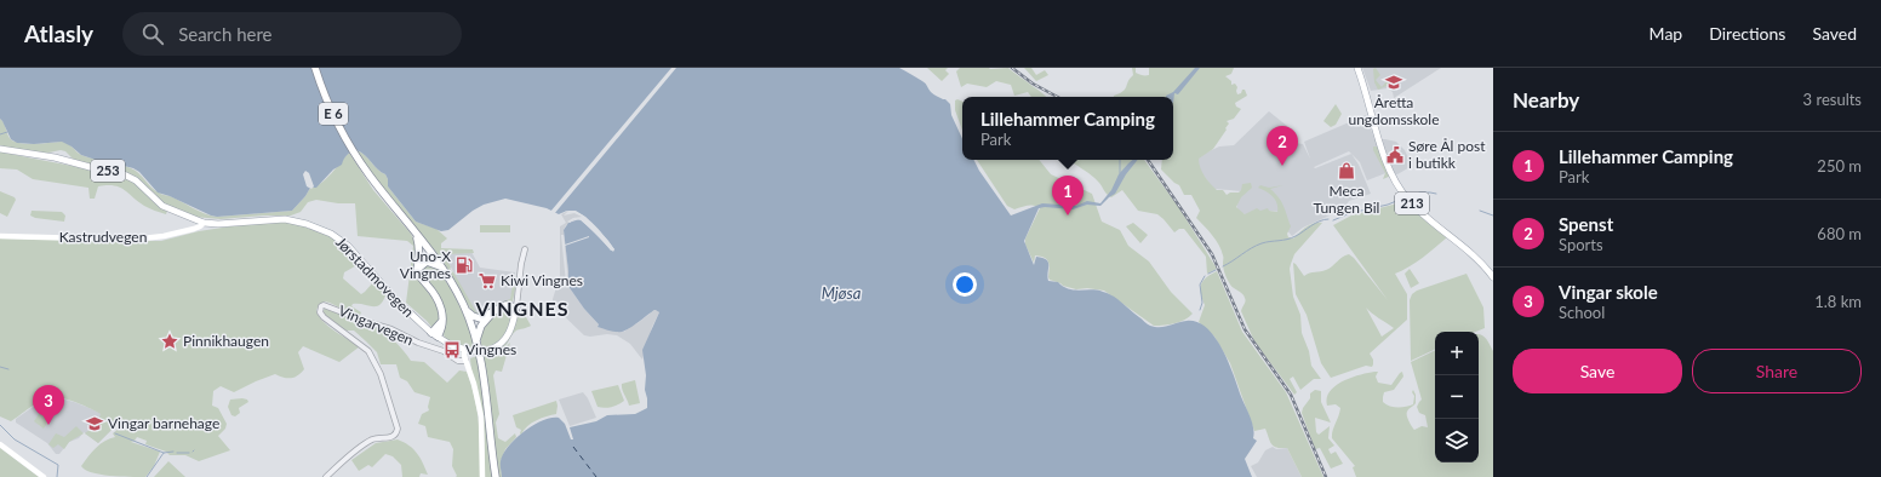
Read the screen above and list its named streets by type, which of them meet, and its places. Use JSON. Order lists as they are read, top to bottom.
{
  "streets": {
    "highway": ["E 6"],
    "main road": [
      "253",
      "213",
      "Kastrudvegen",
      "Jørstadmovegen"
    ],
    "street": ["Vingarvegen"]
  },
  "crossings": [
    ["253", "Jørstadmovegen"],
    ["Kastrudvegen", "Jørstadmovegen"]
  ],
  "districts": ["VINGNES"],
  "water": ["Mjøsa"],
  "places": {
    "school or university": ["Åretta ungdomsskole", "Vingar barnehage"],
    "public building": ["Søre Ål post i butikk"],
    "shop": ["Meca Tungen Bil"],
    "fuel station": ["Uno-X Vingnes"],
    "supermarket": ["Kiwi Vingnes"],
    "place": ["Pinnikhaugen"],
    "bus stop": ["Vingnes"]
  },
  "page": {
    "header": "Atlasly",
    "search": "Search here",
    "nav": ["Map", "Directions", "Saved"],
    "heading": ["Nearby", "3 results"],
    "popup": ["Lillehammer Camping", "Park"],
    "pins": ["2", "1", "3"],
    "list": [
      {
        "mark": "1",
        "name": "Lillehammer Camping",
        "note": "Park",
        "value": "250 m"
      },
      {
        "mark": "2",
        "name": "Spenst",
        "note": "Sports",
        "value": "680 m"
      },
      {
        "mark": "3",
        "name": "Vingar skole",
        "note": "School",
        "value": "1.8 km"
      }
    ],
    "map_buttons": ["+", "−"],
    "buttons": ["Save", "Share"]
  }
}
